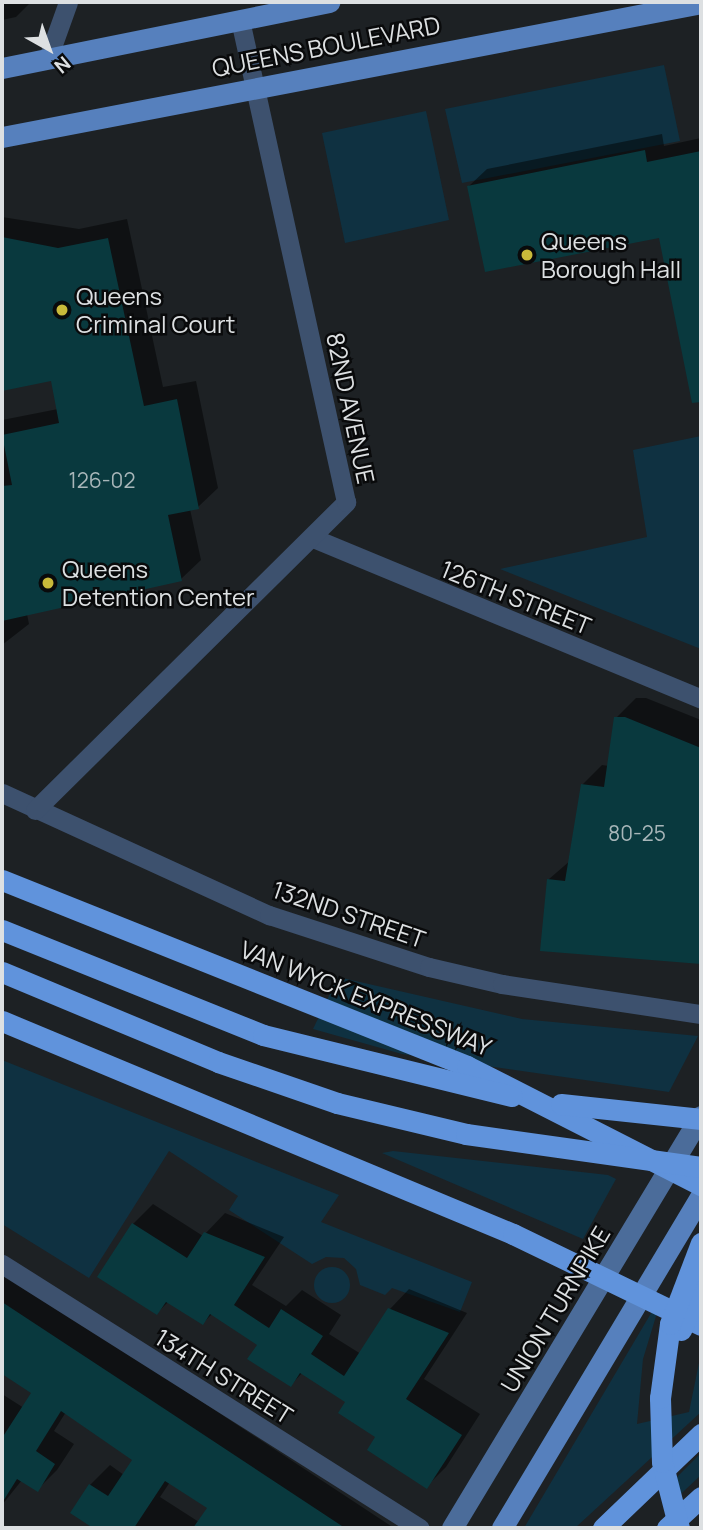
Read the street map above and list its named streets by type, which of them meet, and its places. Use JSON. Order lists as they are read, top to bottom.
{
  "streets": {
    "highway": ["VAN WYCK EXPRESSWAY"],
    "main road": ["QUEENS BOULEVARD", "UNION TURNPIKE"],
    "street": [
      "82ND AVENUE",
      "126TH STREET",
      "132ND STREET",
      "134TH STREET"
    ]
  },
  "crossings": [
    ["QUEENS BOULEVARD", "82ND AVENUE"],
    ["82ND AVENUE", "126TH STREET"],
    ["82ND AVENUE", "132ND STREET"]
  ],
  "places": ["Queens Borough Hall", "Queens Criminal Court", "Queens Detention Center"],
  "house_numbers": ["126-02", "80-25"],
  "north": "bottom right"
}
